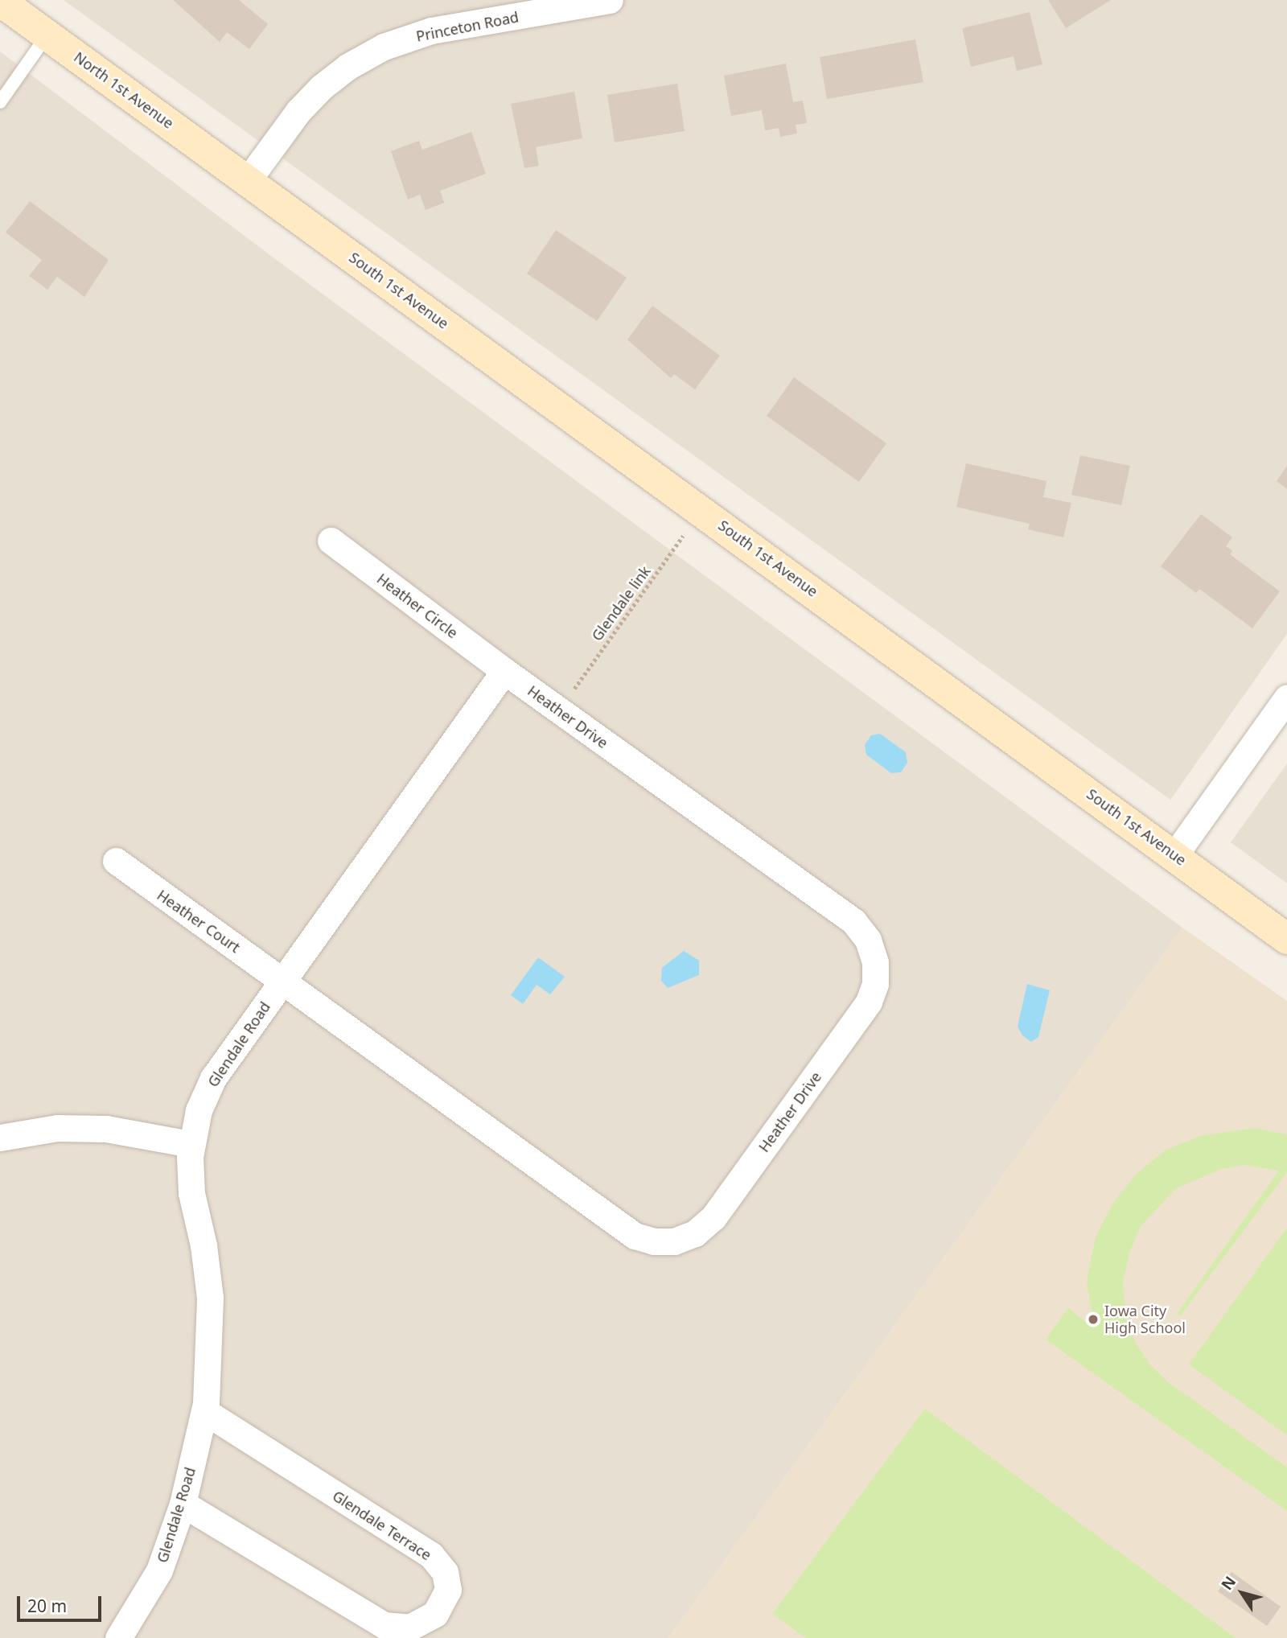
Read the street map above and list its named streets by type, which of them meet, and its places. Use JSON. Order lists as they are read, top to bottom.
{
  "streets": {
    "main road": ["North 1st Avenue", "South 1st Avenue"],
    "street": [
      "Princeton Road",
      "Heather Circle",
      "Heather Drive",
      "Heather Court",
      "Glendale Road",
      "Glendale Terrace"
    ],
    "path": ["Glendale link"]
  },
  "crossings": [
    ["Princeton Road", "North 1st Avenue"],
    ["Princeton Road", "South 1st Avenue"],
    ["North 1st Avenue", "South 1st Avenue"],
    ["South 1st Avenue", "Glendale link"],
    ["Glendale link", "Heather Drive"],
    ["Heather Circle", "Heather Drive"],
    ["Heather Circle", "Glendale Road"],
    ["Heather Drive", "Heather Court"],
    ["Heather Drive", "Glendale Road"],
    ["Heather Court", "Glendale Road"],
    ["Glendale Road", "Glendale Terrace"]
  ],
  "places": ["Iowa City High School"],
  "scale_bar": "20 m",
  "north": "top left"
}
